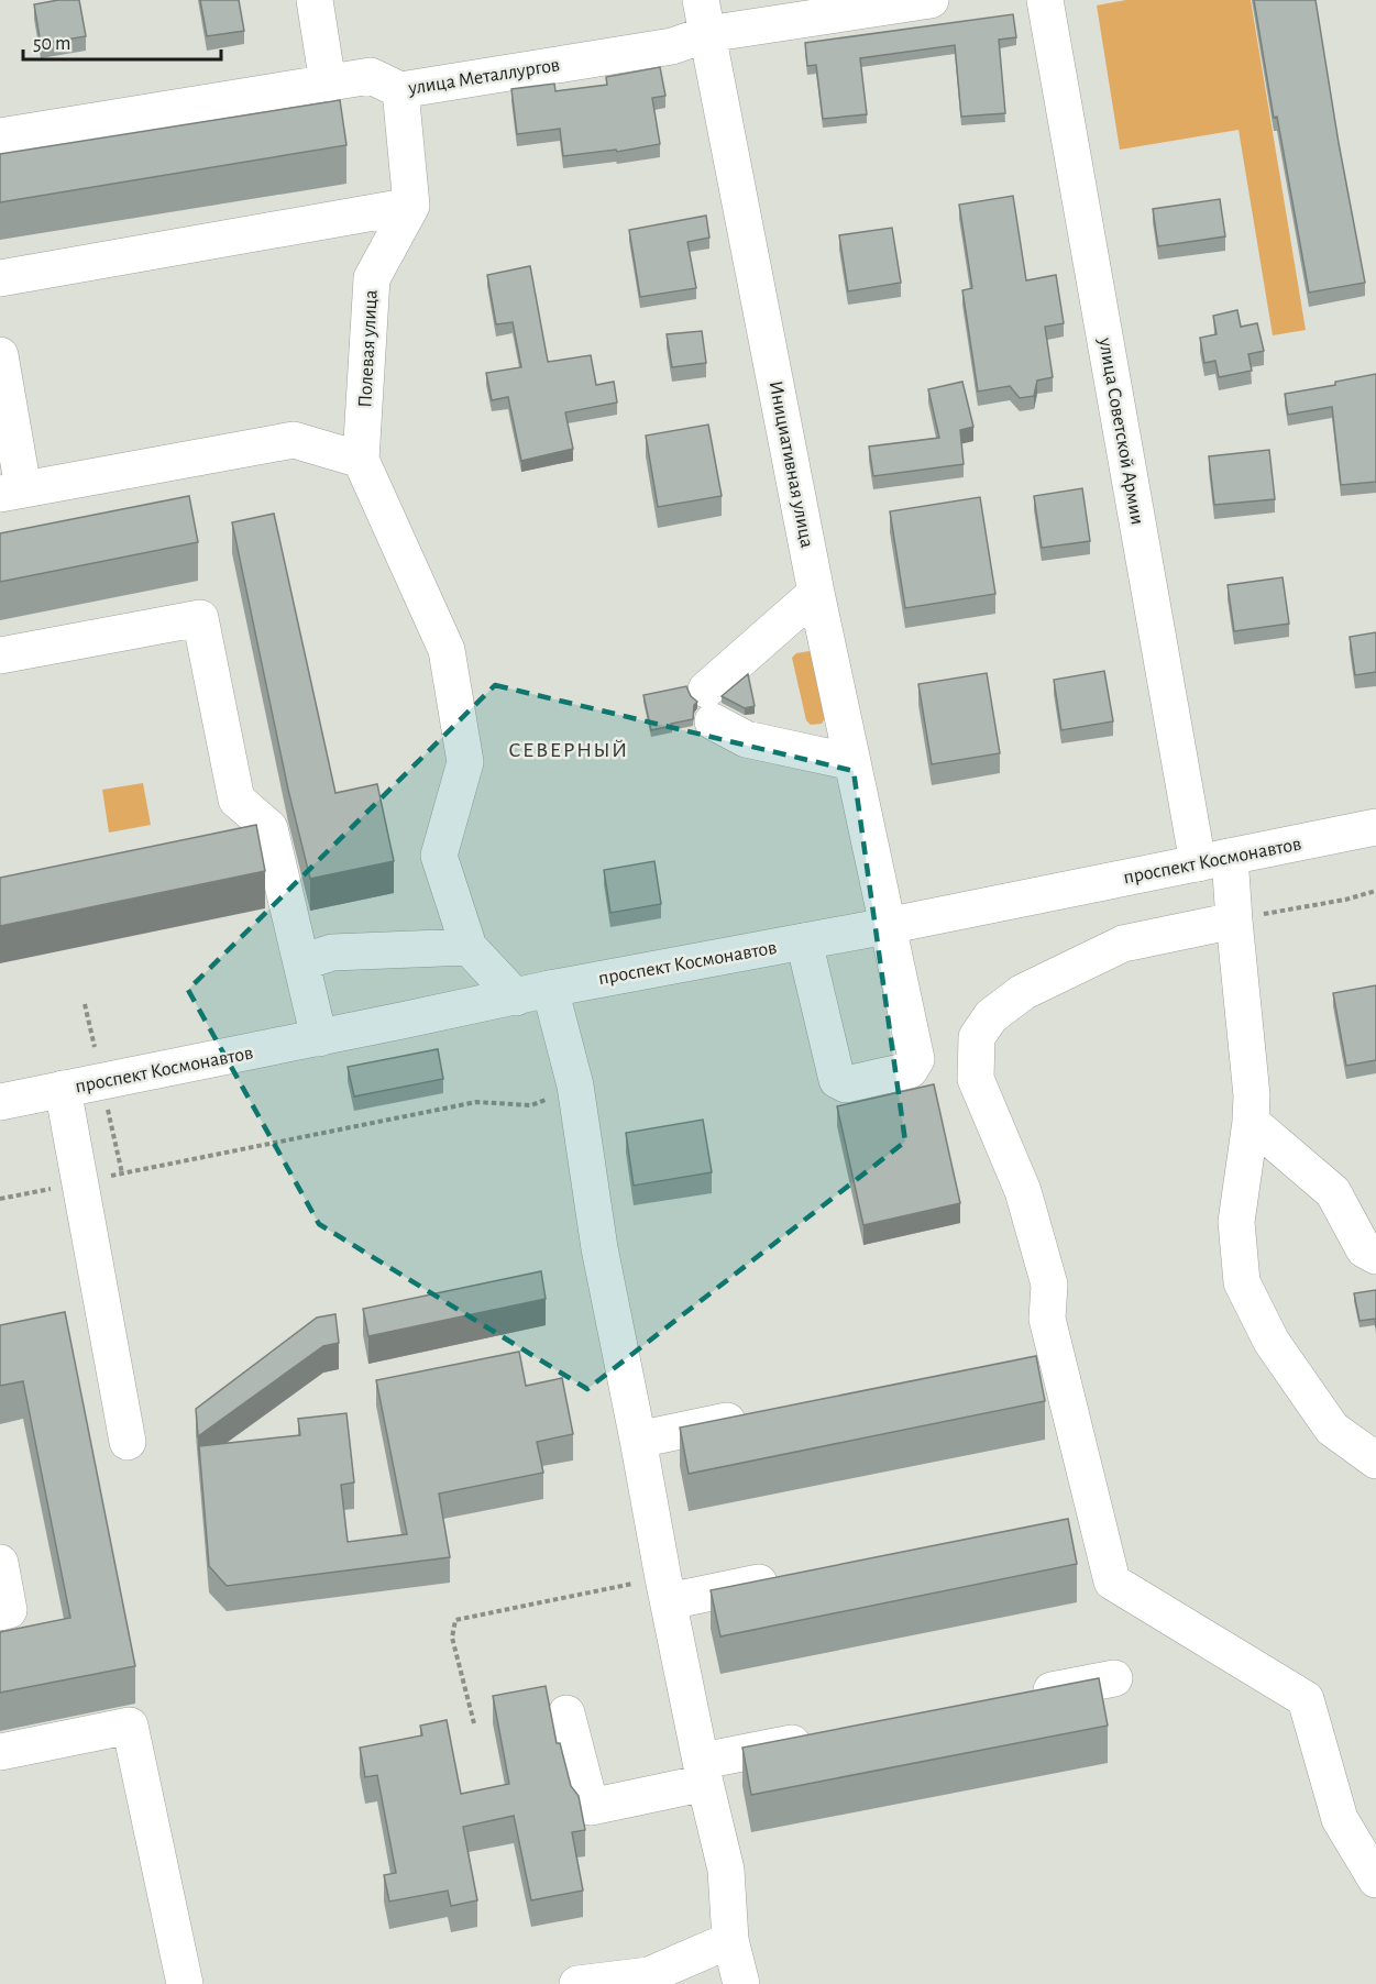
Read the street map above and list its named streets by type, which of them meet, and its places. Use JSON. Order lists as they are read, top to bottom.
{
  "streets": {
    "street": [
      "улица Металлургов",
      "Полевая улица",
      "улица Советской Армии",
      "Инициативная улица",
      "проспект Космонавтов"
    ]
  },
  "crossings": [
    ["улица Металлургов", "Инициативная улица"],
    ["улица Советской Армии", "проспект Космонавтов"],
    ["Инициативная улица", "проспект Космонавтов"]
  ],
  "districts": ["СЕВЕРНЫЙ"],
  "scale_bar": "50 m"
}
